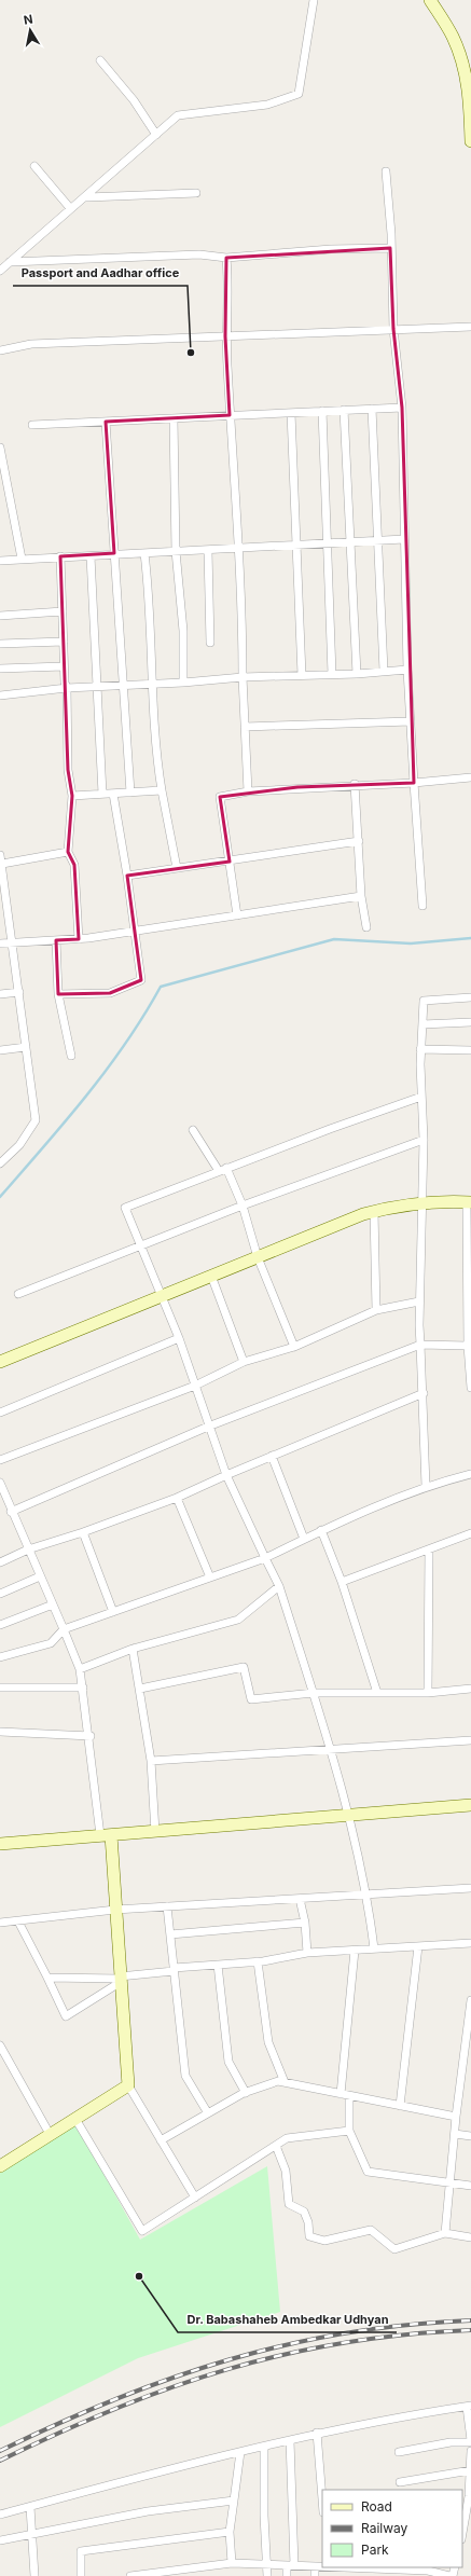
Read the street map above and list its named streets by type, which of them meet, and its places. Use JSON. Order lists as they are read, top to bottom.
{
  "places": ["Passport and Aadhar office", "Dr. Babashaheb Ambedkar Udhyan"],
  "legend": ["Road", "Railway", "Park"],
  "north": "top"
}
